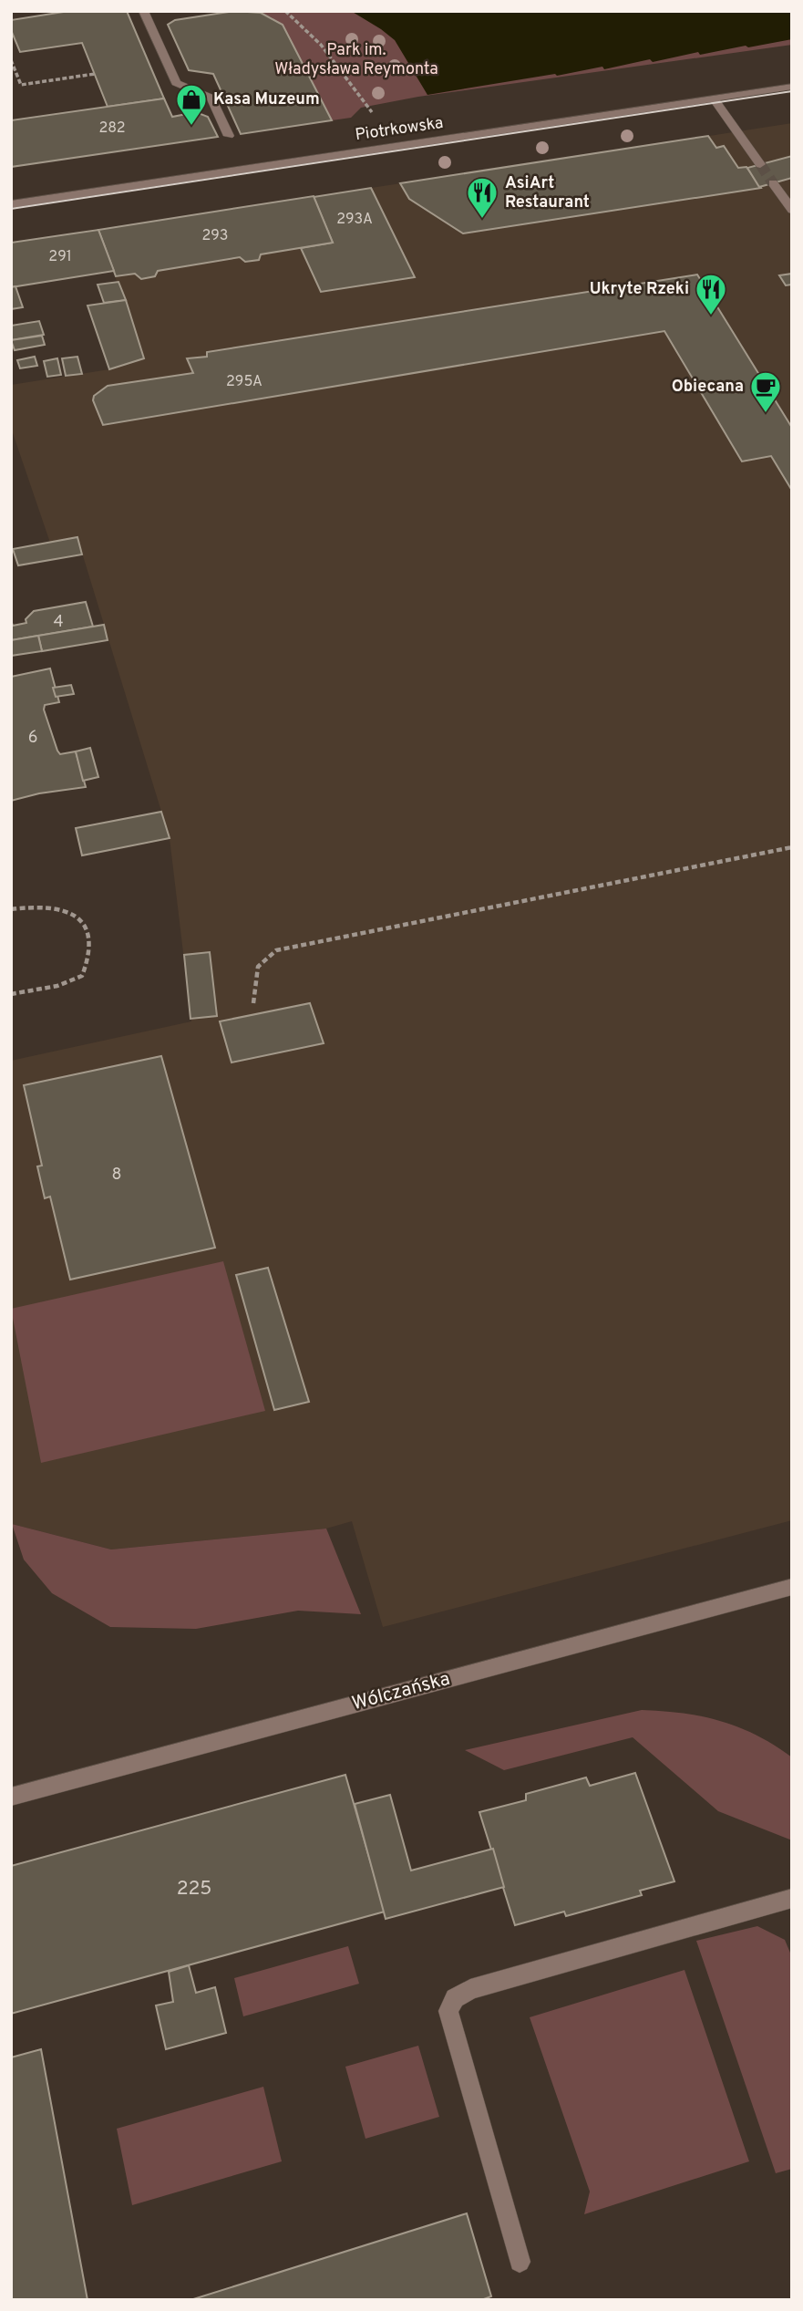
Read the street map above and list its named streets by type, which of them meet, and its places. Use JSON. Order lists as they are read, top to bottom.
{
  "streets": {
    "street": ["Piotrkowska", "Wólczańska"]
  },
  "parks": ["Park im. Władysława Reymonta"],
  "places": {
    "shop": ["Kasa Muzeum"],
    "restaurant": ["AsiArt Restaurant", "Ukryte Rzeki"],
    "cafe": ["Obiecana"]
  },
  "house_numbers": [
    "282",
    "293A",
    "293",
    "291",
    "295A",
    "4",
    "6",
    "8",
    "225"
  ]
}
